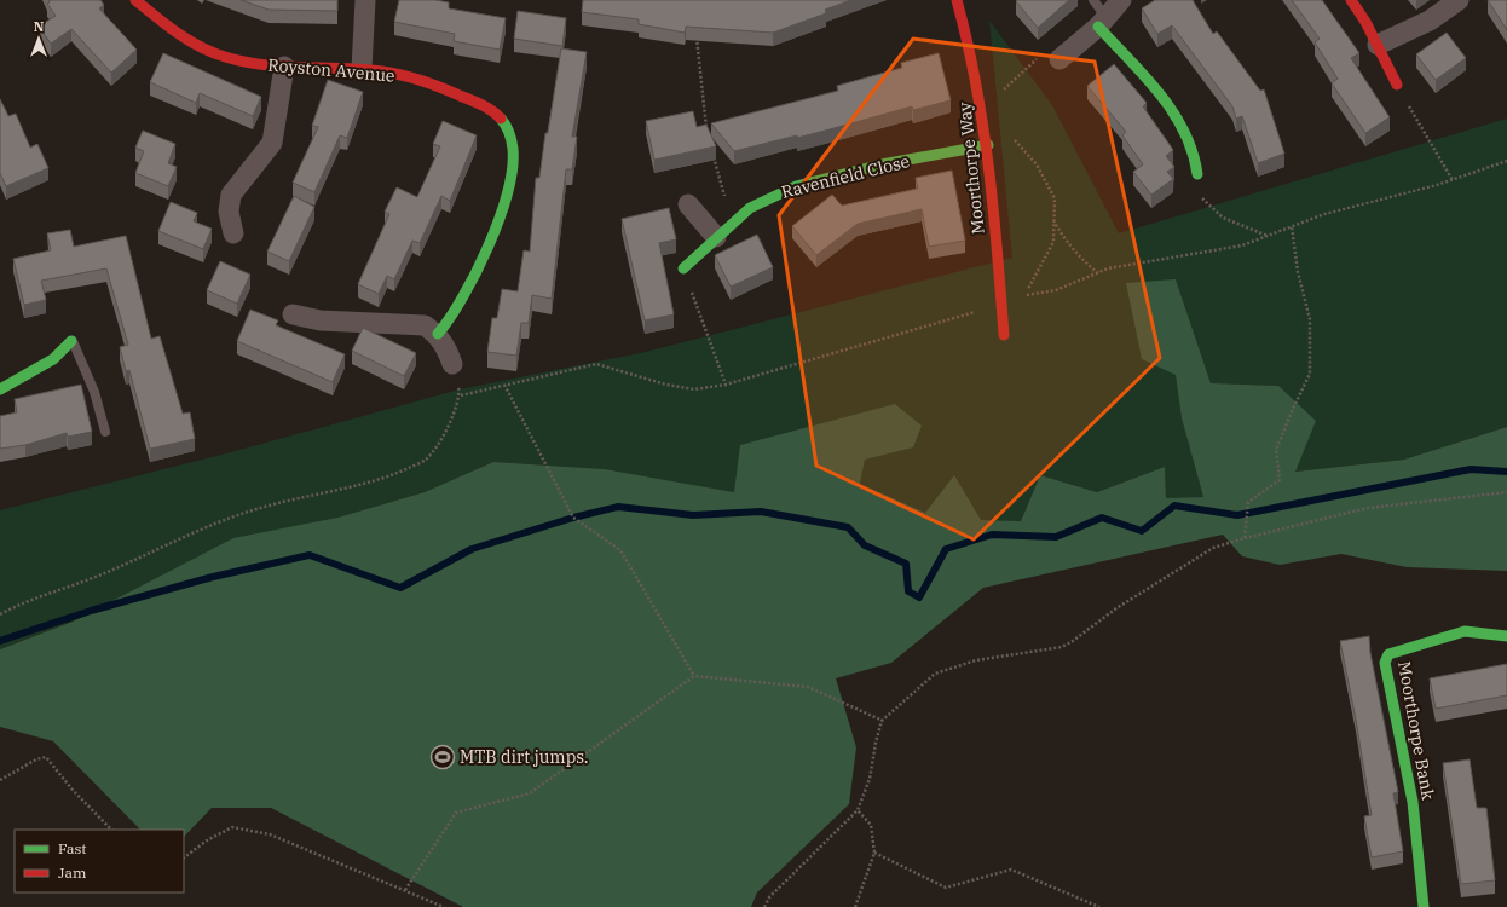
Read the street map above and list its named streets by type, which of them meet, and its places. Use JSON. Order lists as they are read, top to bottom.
{
  "streets": {
    "street": [
      "Royston Avenue",
      "Moorthorpe Way",
      "Ravenfield Close",
      "Moorthorpe Bank"
    ]
  },
  "crossings": [
    ["Moorthorpe Way", "Ravenfield Close"]
  ],
  "places": {
    "sports": ["MTB dirt jumps."]
  },
  "legend": ["Fast", "Jam"],
  "north": "top"
}
